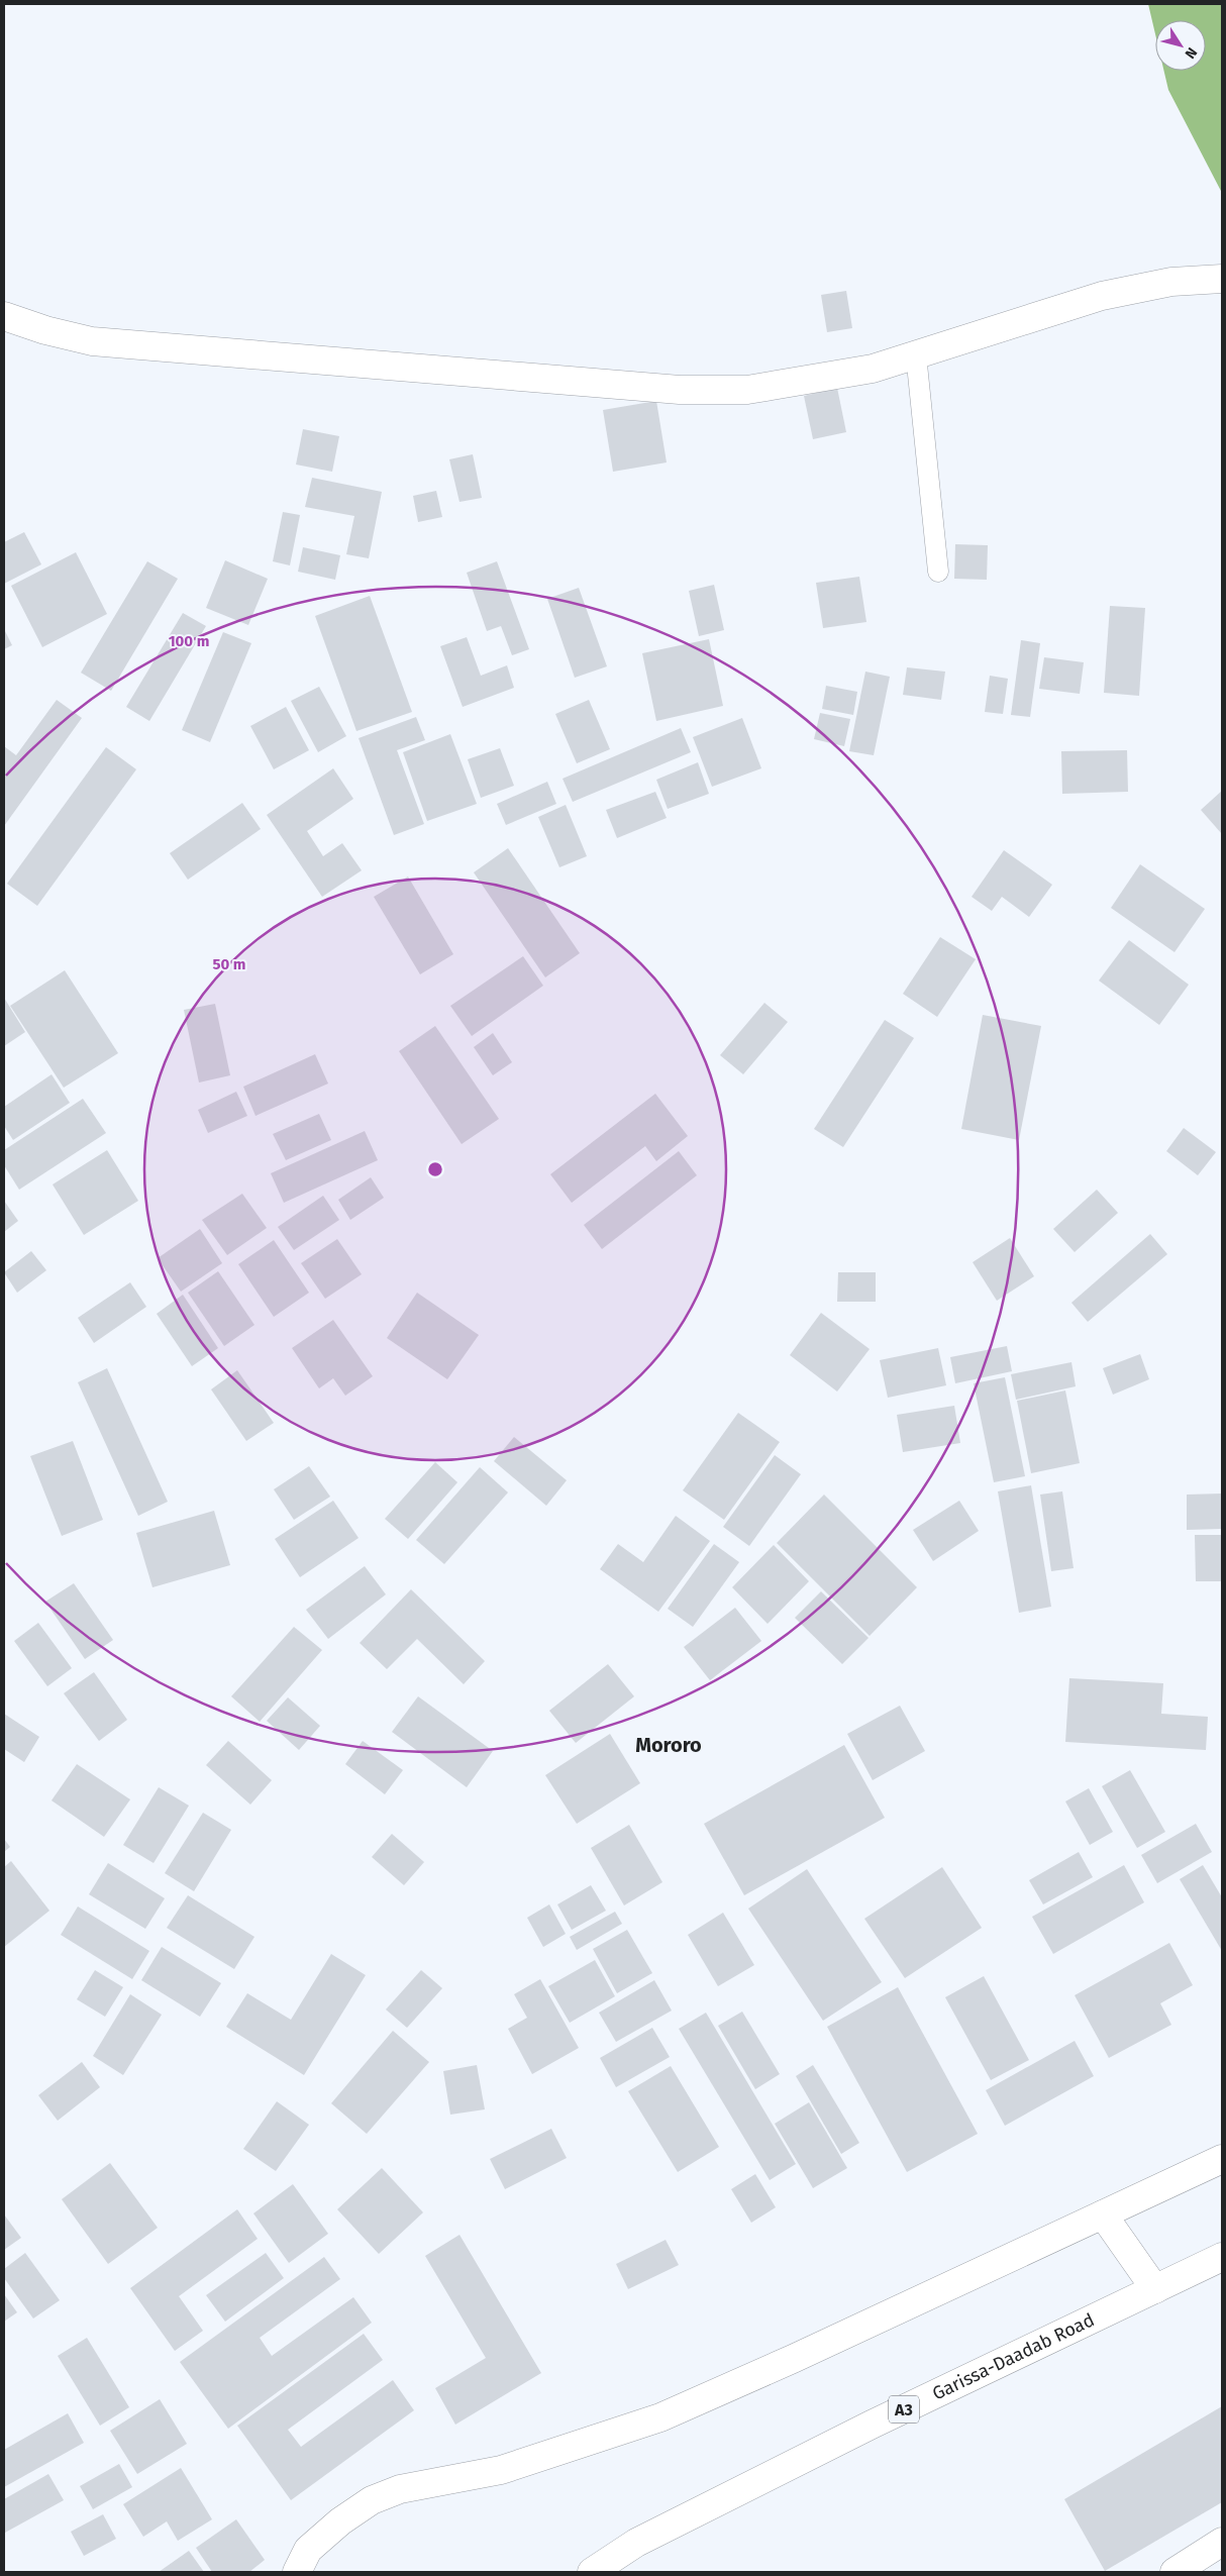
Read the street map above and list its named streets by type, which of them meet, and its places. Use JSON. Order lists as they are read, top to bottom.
{
  "streets": {
    "main road": ["Garissa-Daadab Road", "A3"]
  },
  "districts": ["Mororo"],
  "north": "bottom right",
  "rings": ["100 m", "50 m"]
}
